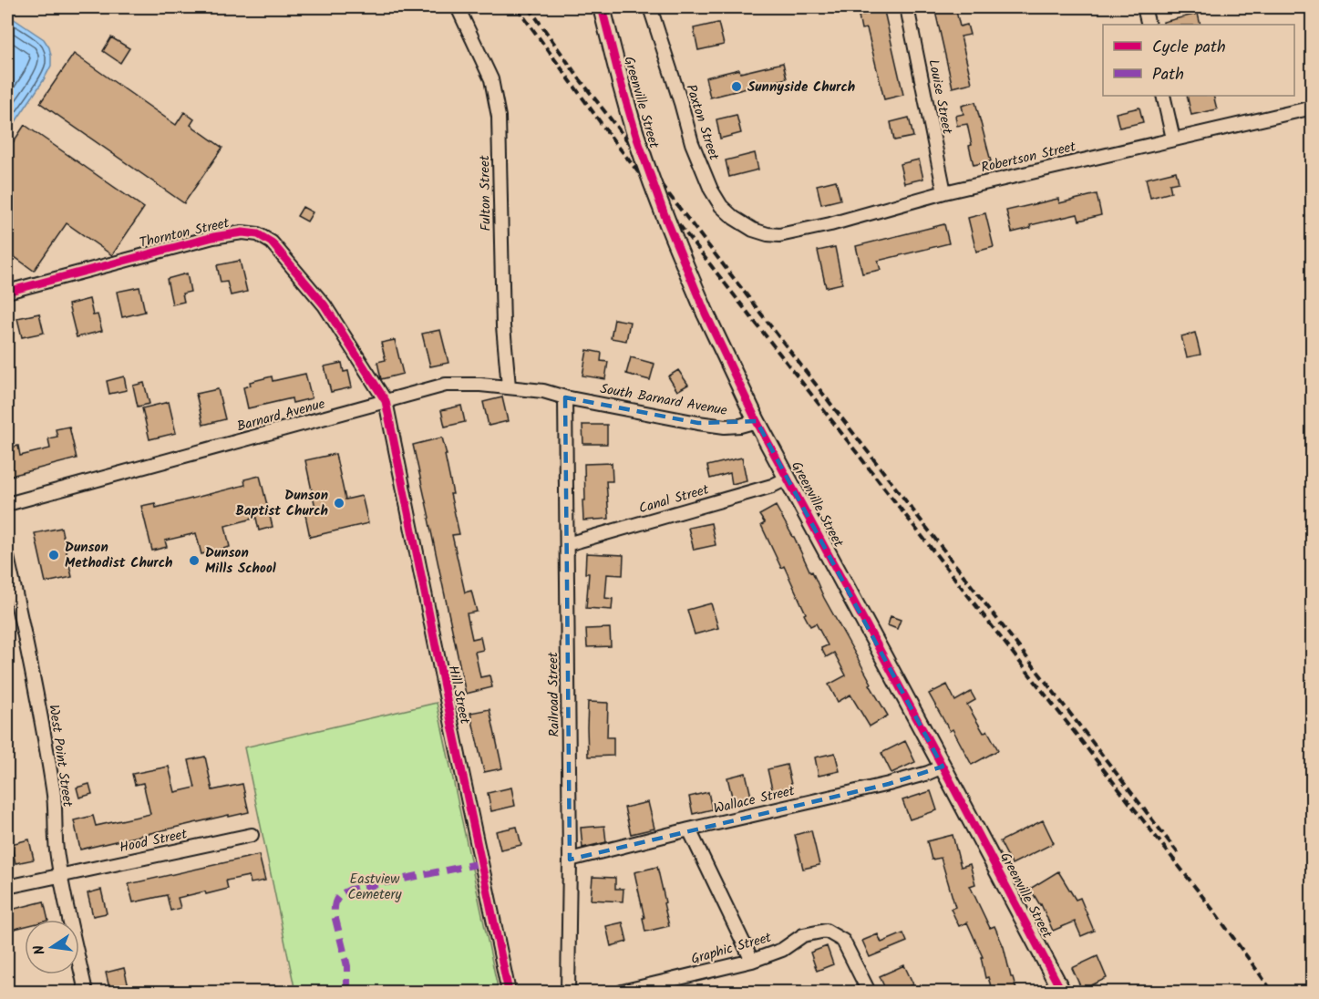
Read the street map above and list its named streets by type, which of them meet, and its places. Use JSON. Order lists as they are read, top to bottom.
{
  "streets": {
    "street": [
      "Louise Street",
      "Greenville Street",
      "Paxton Street",
      "Robertson Street",
      "Fulton Street",
      "Thornton Street",
      "South Barnard Avenue",
      "Barnard Avenue",
      "Canal Street",
      "Hill Street",
      "Railroad Street",
      "West Point Street",
      "Wallace Street",
      "Hood Street",
      "Graphic Street"
    ]
  },
  "crossings": [
    ["Louise Street", "Robertson Street"],
    ["Greenville Street", "South Barnard Avenue"],
    ["Greenville Street", "Canal Street"],
    ["Greenville Street", "Wallace Street"],
    ["Paxton Street", "Robertson Street"],
    ["Fulton Street", "Barnard Avenue"],
    ["Thornton Street", "Barnard Avenue"],
    ["Thornton Street", "Hill Street"],
    ["South Barnard Avenue", "Barnard Avenue"],
    ["South Barnard Avenue", "Railroad Street"],
    ["Barnard Avenue", "Hill Street"],
    ["Barnard Avenue", "Railroad Street"],
    ["Canal Street", "Railroad Street"],
    ["Railroad Street", "Wallace Street"],
    ["West Point Street", "Hood Street"]
  ],
  "parks": ["Eastview Cemetery"],
  "places": [
    "Sunnyside Church",
    "Dunson Baptist Church",
    "Dunson Methodist Church",
    "Dunson Mills School"
  ],
  "legend": ["Cycle path", "Path"],
  "north": "left"
}
